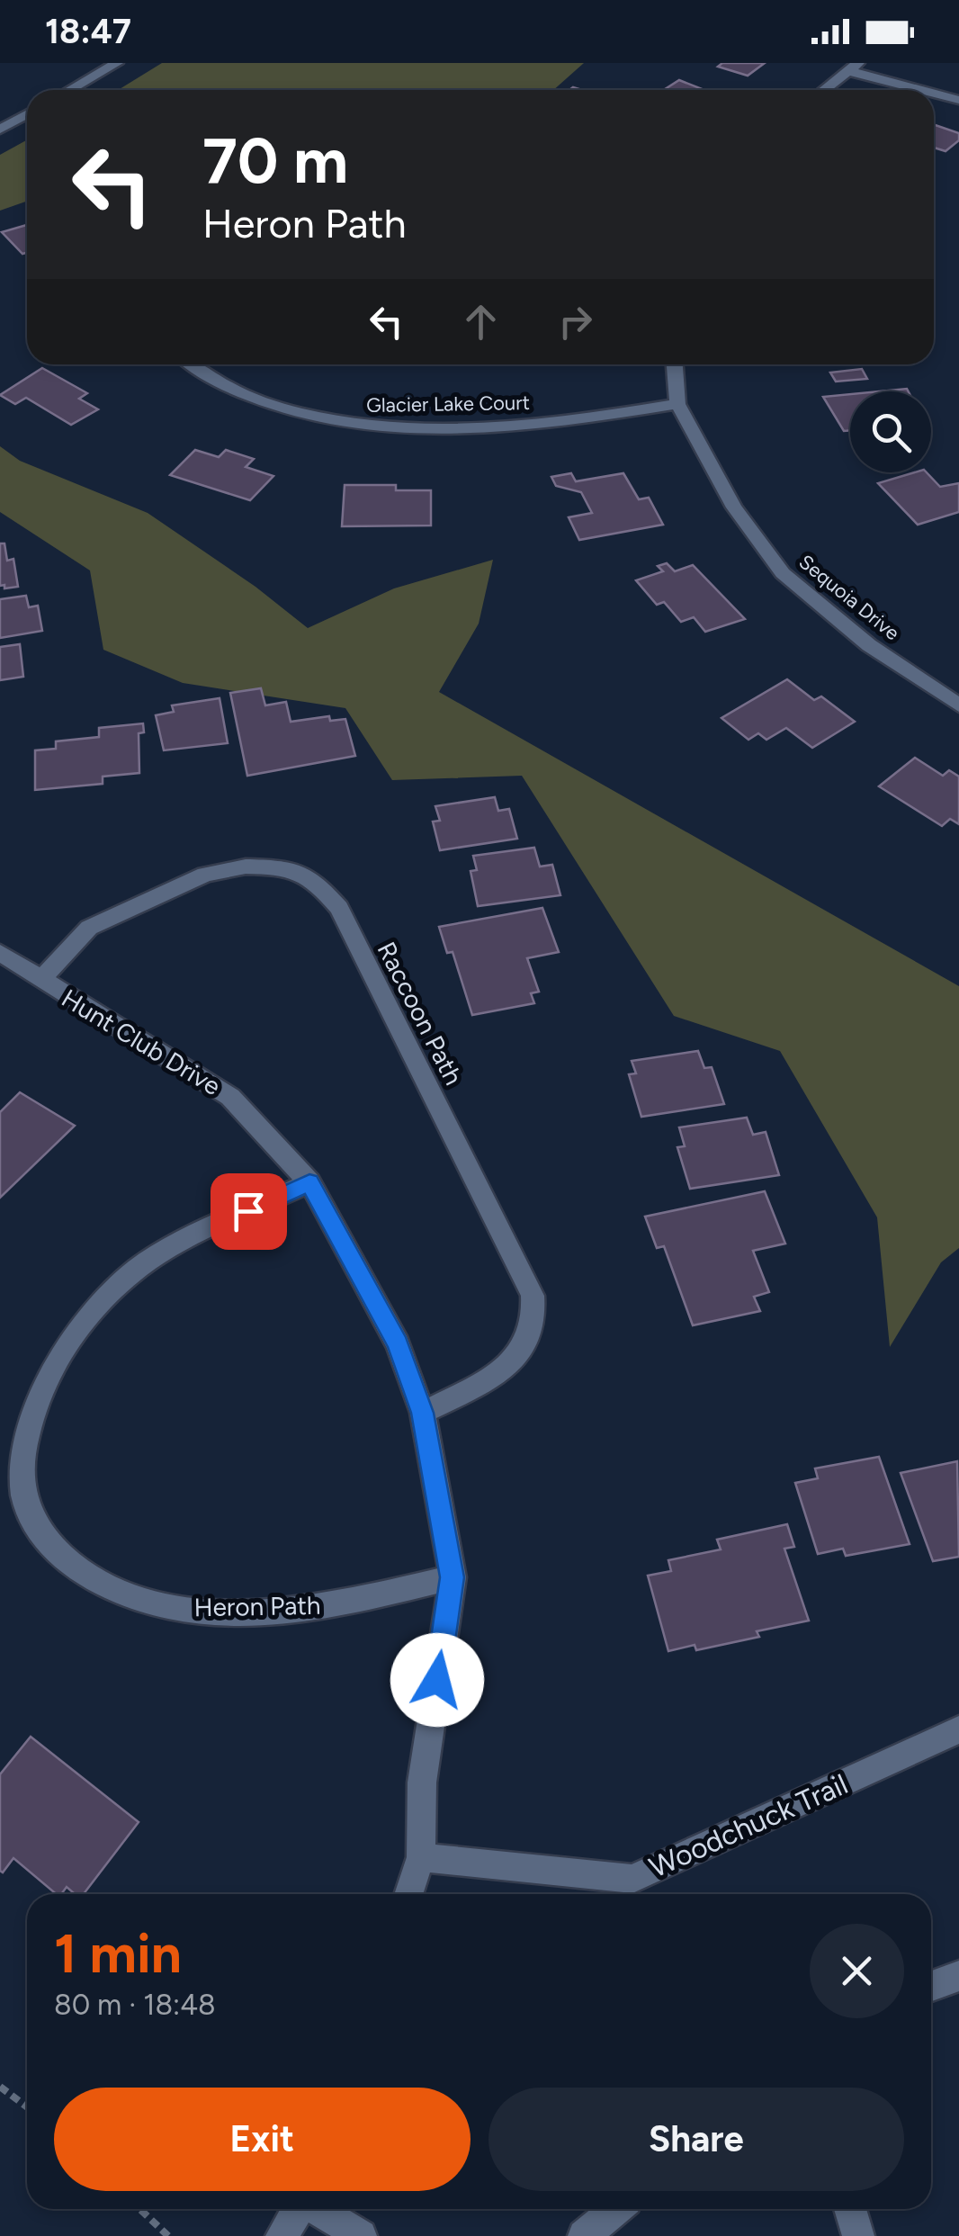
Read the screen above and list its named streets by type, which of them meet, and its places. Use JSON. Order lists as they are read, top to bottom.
{
  "streets": {
    "street": [
      "Glacier Lake Court",
      "Sequoia Drive",
      "Raccoon Path",
      "Hunt Club Drive",
      "Heron Path",
      "Woodchuck Trail"
    ]
  },
  "crossings": [
    ["Glacier Lake Court", "Sequoia Drive"],
    ["Raccoon Path", "Hunt Club Drive"],
    ["Hunt Club Drive", "Heron Path"],
    ["Hunt Club Drive", "Woodchuck Trail"]
  ],
  "page": {
    "status": "18:47",
    "turn": ["70 m", "Heron Path"],
    "heading": ["1 min", "80 m · 18:48"],
    "buttons": ["Exit", "Share"]
  }
}
